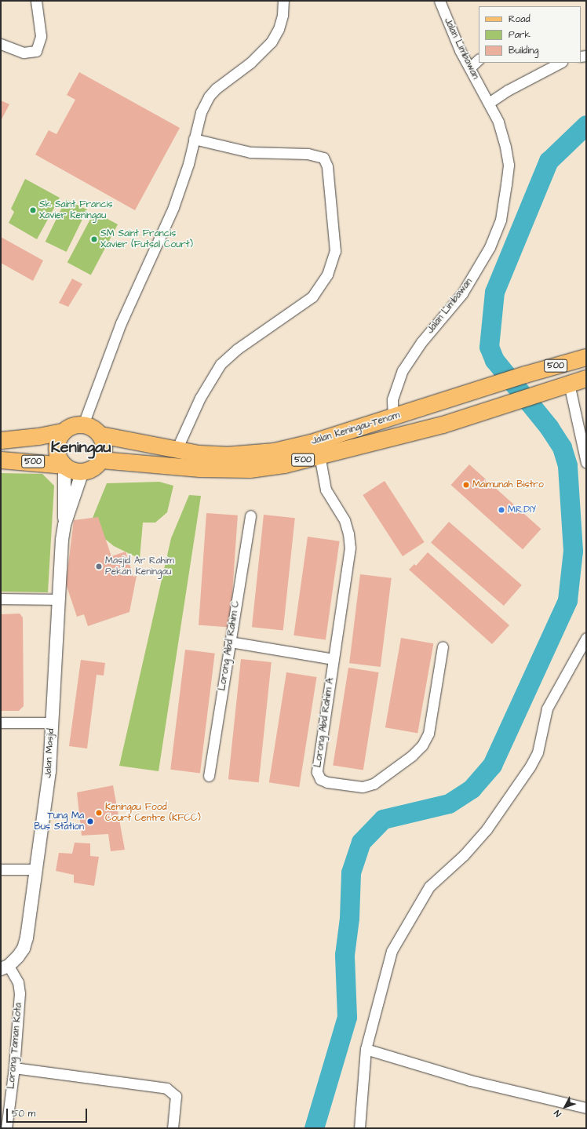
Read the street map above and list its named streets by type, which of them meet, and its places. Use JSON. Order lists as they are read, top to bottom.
{
  "streets": {
    "main road": ["500", "Jalan Keningau-Tenom"],
    "street": [
      "Jalan Limbawan",
      "Lorong Abd Rahim C",
      "Lorong Abd Rahim A",
      "Jalan Masjid",
      "Lorong Taman Kota"
    ]
  },
  "crossings": [
    ["Jalan Limbawan", "Jalan Keningau-Tenom"],
    ["500", "Jalan Keningau-Tenom"],
    ["Jalan Keningau-Tenom", "Lorong Abd Rahim A"],
    ["Jalan Masjid", "Lorong Taman Kota"]
  ],
  "districts": ["Keningau"],
  "places": [
    "Sk Saint Francis Xavier Keningau",
    "SM Saint Francis Xavier (Futsal Court)",
    "Maimunah Bistro",
    "MR.DIY",
    "Masjid Ar Rahim Pekan Keningau",
    "Keningau Food Court Centre (KFCC)",
    "Tung Ma Bus Station"
  ],
  "legend": ["Road", "Park", "Building"],
  "scale_bar": "50 m",
  "north": "bottom left"
}
